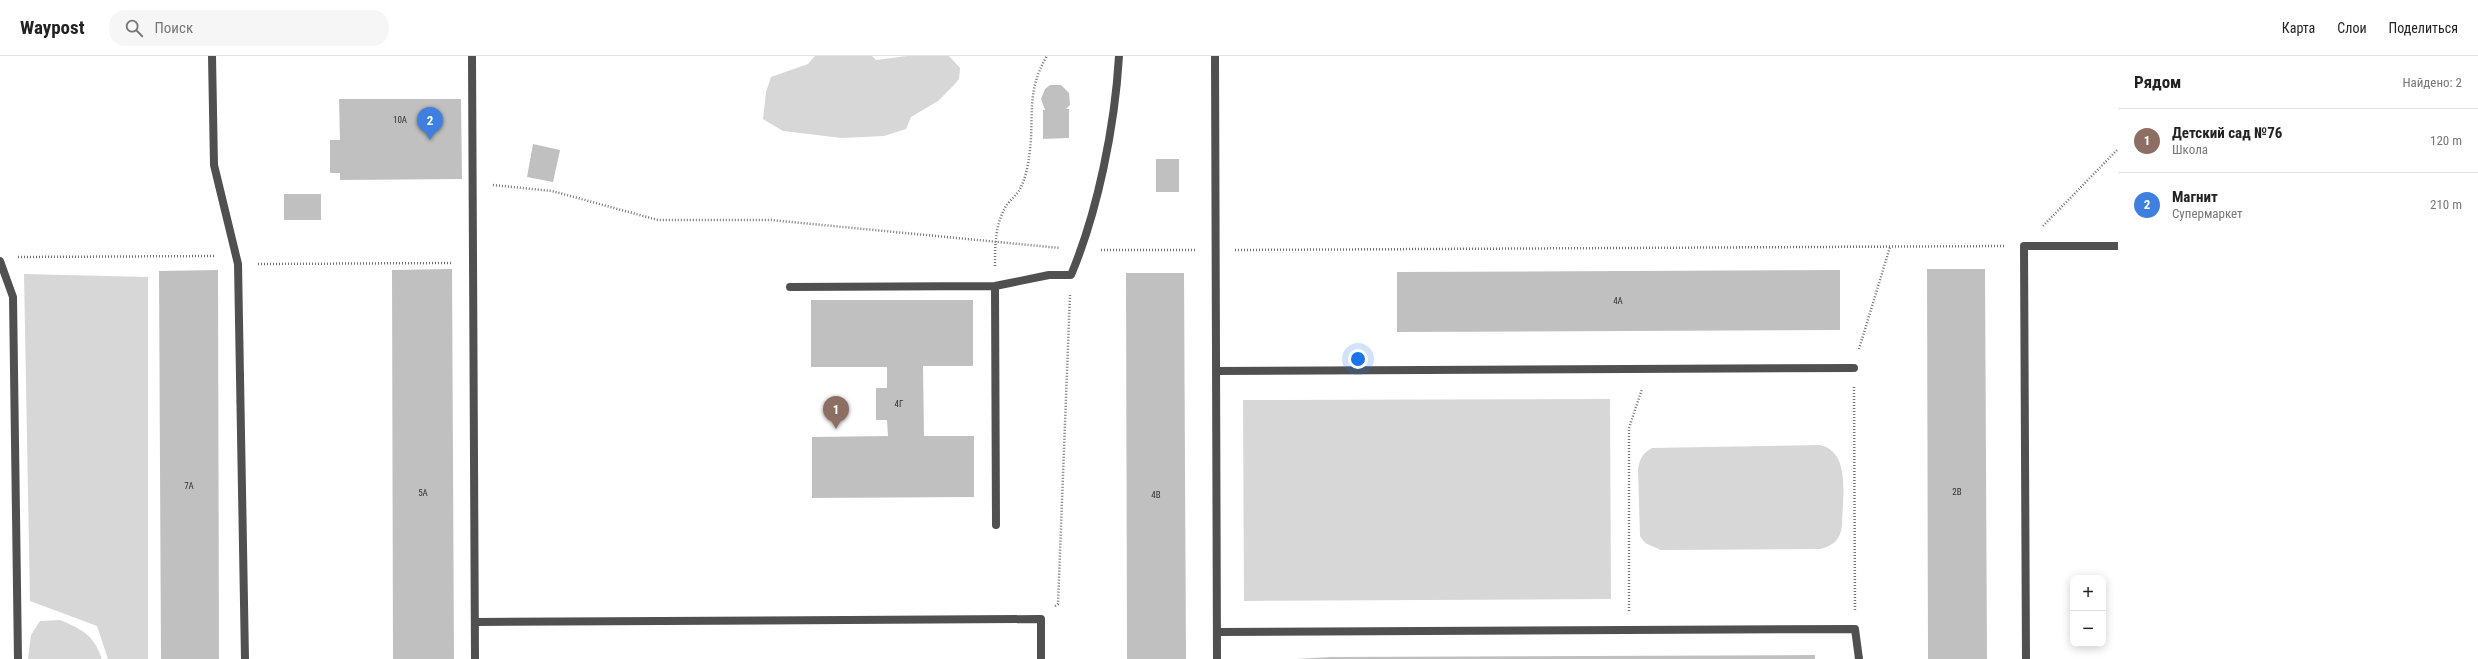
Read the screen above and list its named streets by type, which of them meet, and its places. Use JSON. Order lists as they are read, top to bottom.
{
  "house_numbers": [
    "10А",
    "4А",
    "4Г",
    "7А",
    "2В",
    "5А",
    "4В"
  ],
  "page": {
    "header": "Waypost",
    "search": "Поиск",
    "nav": ["Карта", "Слои", "Поделиться"],
    "heading": ["Рядом", "Найдено: 2"],
    "pins": ["2", "1"],
    "list": [
      {
        "mark": "1",
        "name": "Детский сад №76",
        "note": "Школа",
        "value": "120 m"
      },
      {
        "mark": "2",
        "name": "Магнит",
        "note": "Супермаркет",
        "value": "210 m"
      }
    ],
    "map_buttons": ["+", "−"]
  }
}
